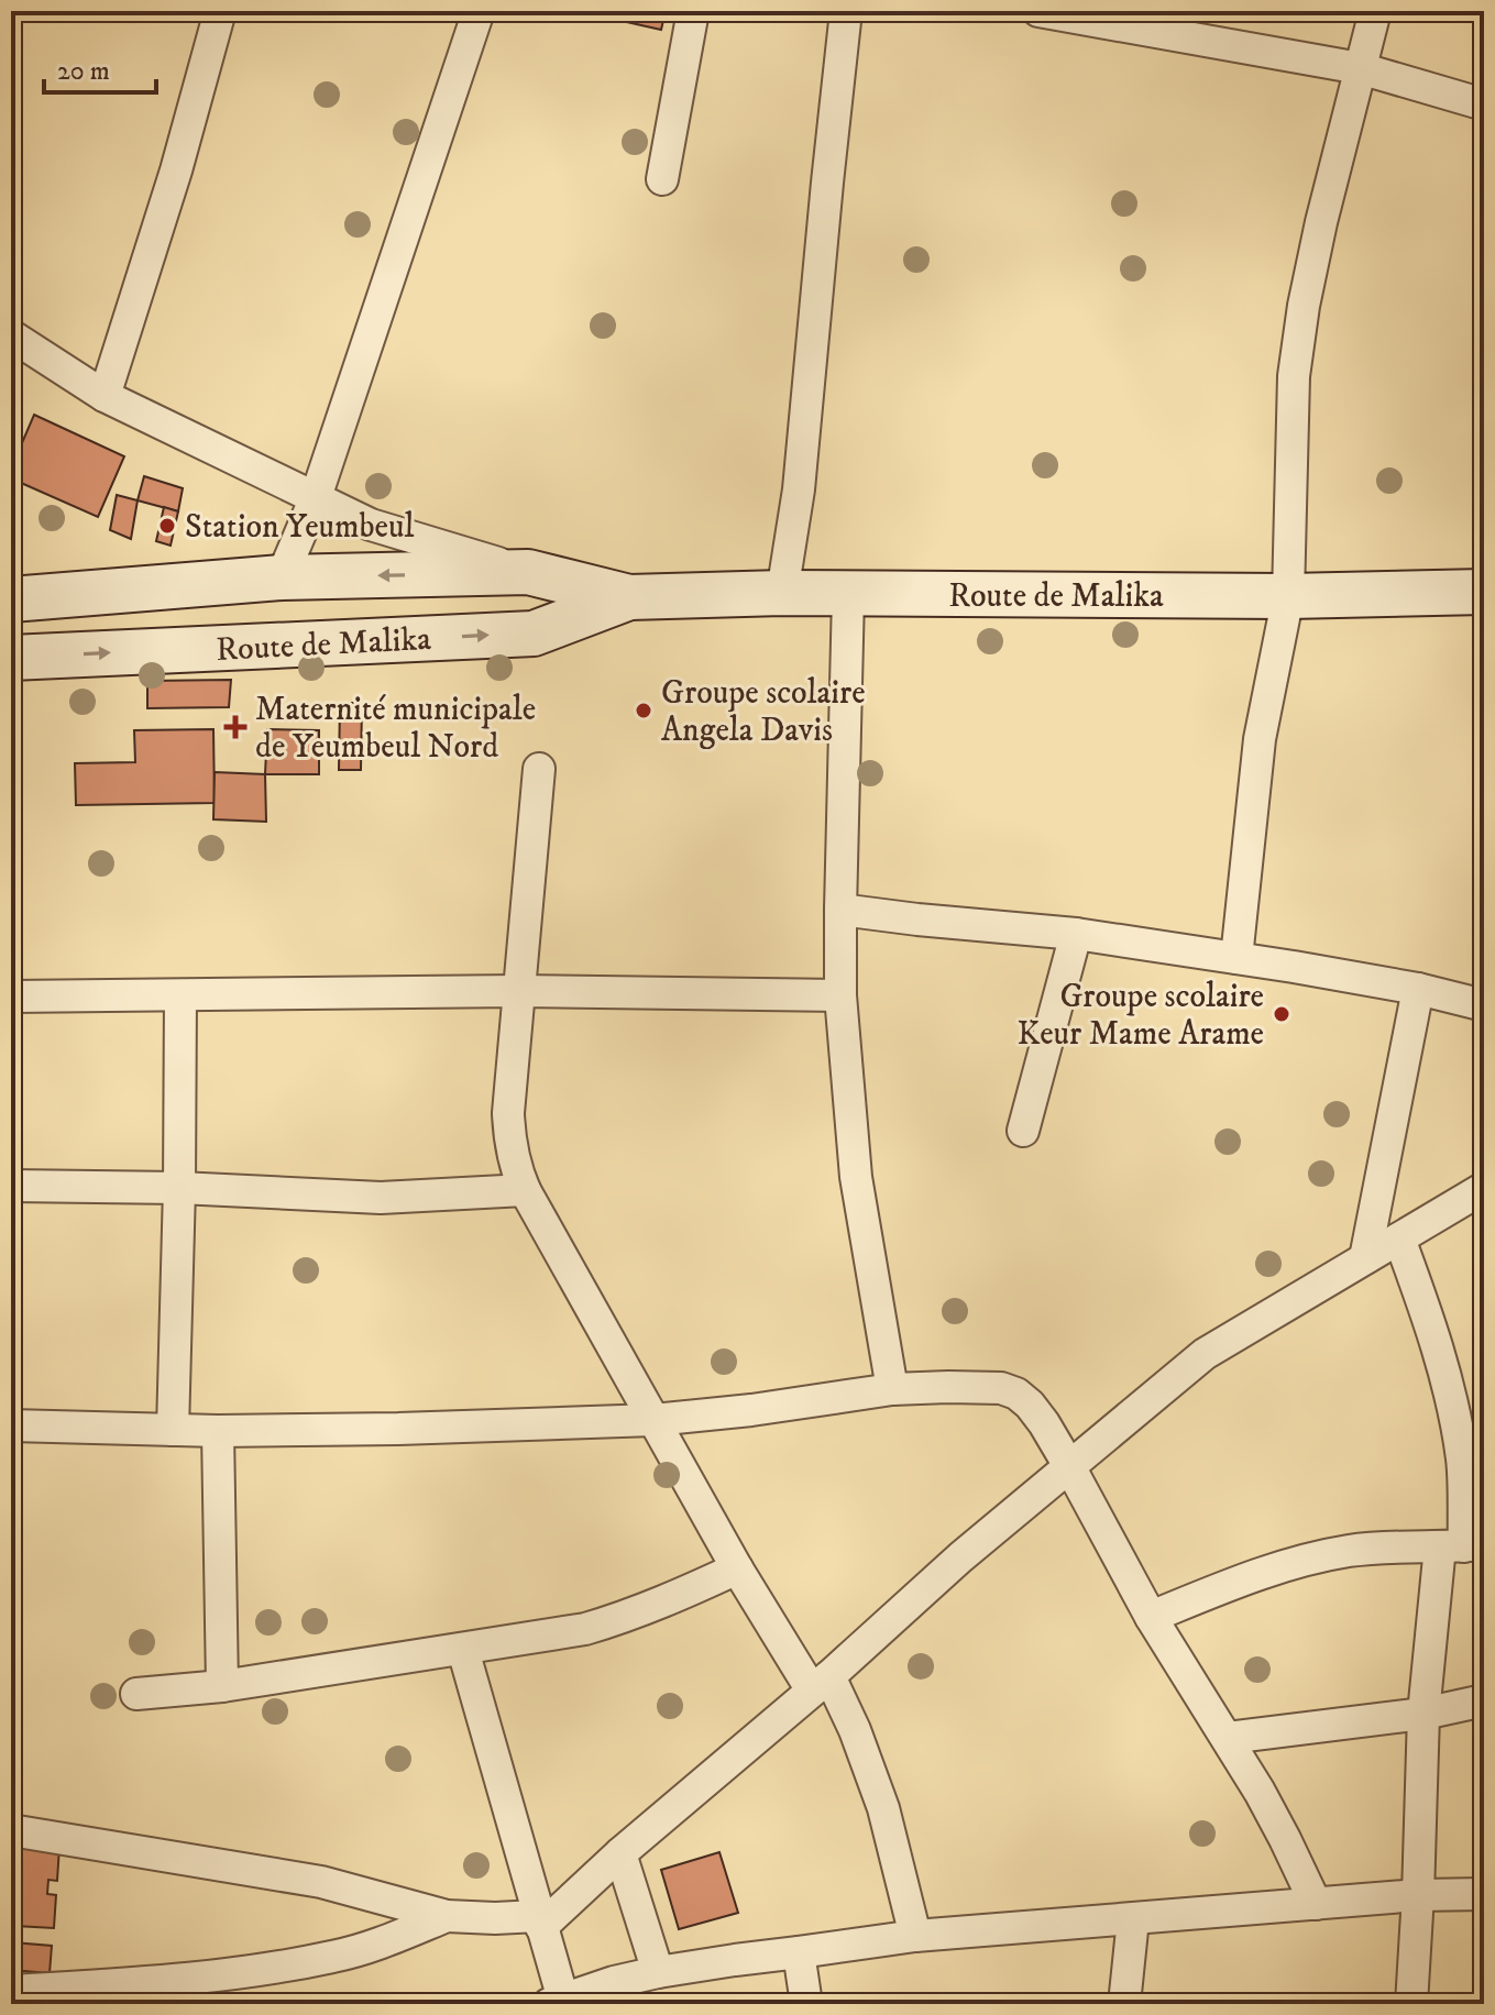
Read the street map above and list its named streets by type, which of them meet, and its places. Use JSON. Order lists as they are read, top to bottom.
{
  "streets": {
    "main road": ["Route de Malika"]
  },
  "places": {
    "other": ["Station Yeumbeul", "Groupe scolaire Angela Davis", "Groupe scolaire Keur Mame Arame"],
    "health": ["Maternité municipale de Yeumbeul Nord"]
  },
  "scale_bar": "20 m"
}
